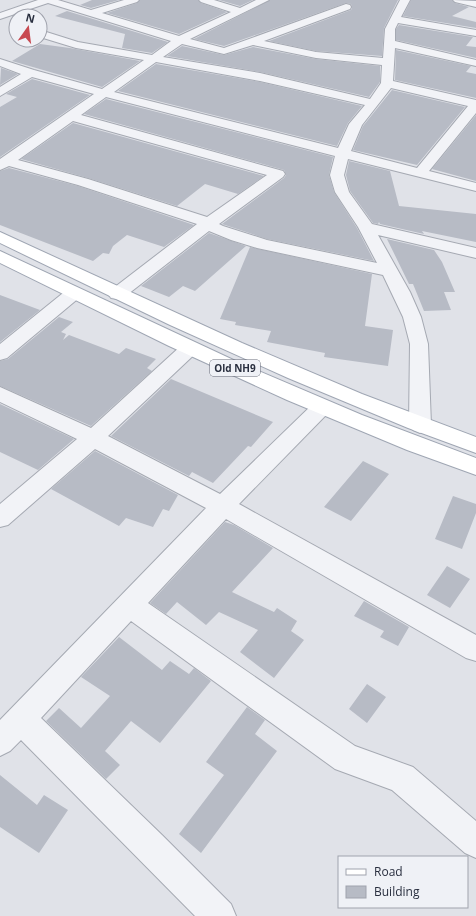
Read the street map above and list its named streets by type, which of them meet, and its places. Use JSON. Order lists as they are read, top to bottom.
{
  "streets": {
    "main road": ["Old NH9"]
  },
  "legend": ["Road", "Building"],
  "north": "top"
}
